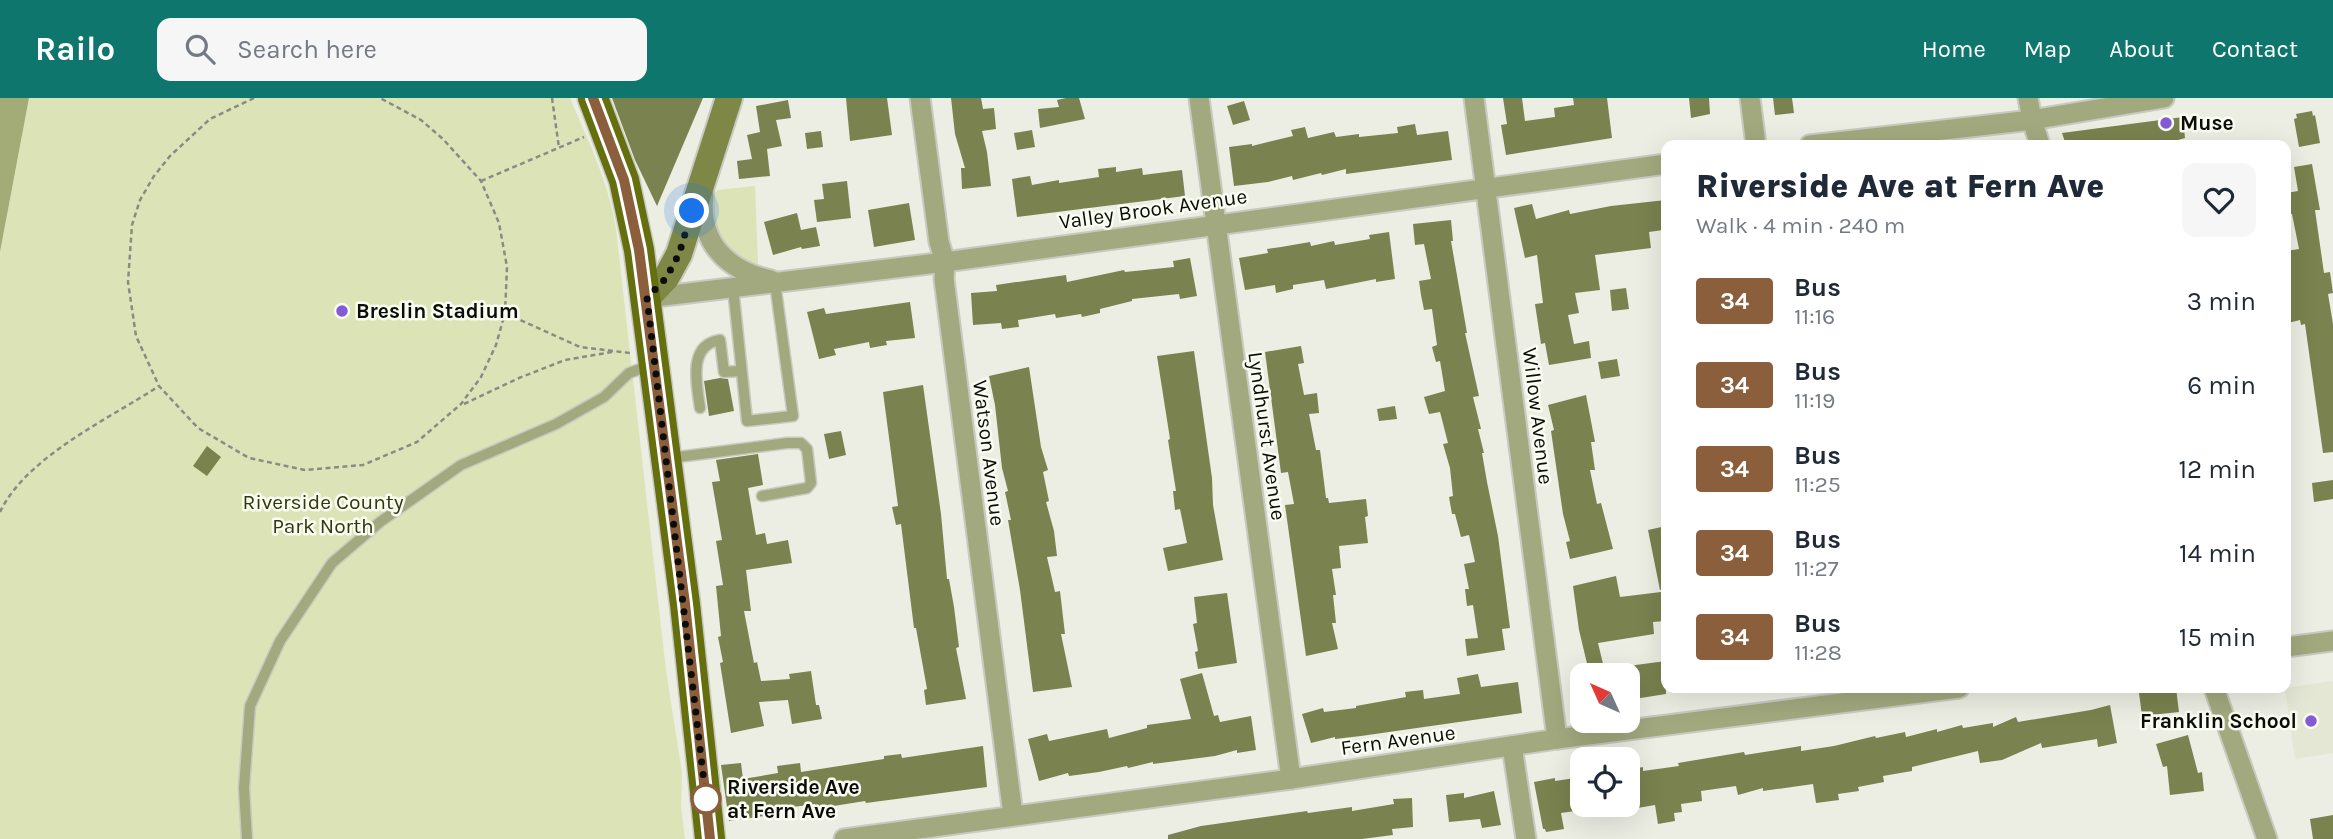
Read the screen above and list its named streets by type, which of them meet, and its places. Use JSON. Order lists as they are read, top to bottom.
{
  "streets": {
    "street": [
      "Valley Brook Avenue",
      "Willow Avenue",
      "Lyndhurst Avenue",
      "Watson Avenue",
      "Fern Avenue"
    ]
  },
  "crossings": [
    ["Valley Brook Avenue", "Willow Avenue"],
    ["Valley Brook Avenue", "Lyndhurst Avenue"],
    ["Valley Brook Avenue", "Watson Avenue"],
    ["Willow Avenue", "Fern Avenue"],
    ["Lyndhurst Avenue", "Fern Avenue"],
    ["Watson Avenue", "Fern Avenue"]
  ],
  "parks": ["Riverside County Park North"],
  "places": [
    "Muse",
    "Breslin Stadium",
    "Franklin School",
    "Riverside Ave at Fern Ave"
  ],
  "lines": ["bus line 34"],
  "north": "top left",
  "page": {
    "header": "Railo",
    "search": "Search here",
    "nav": [
      "Home",
      "Map",
      "About",
      "Contact"
    ],
    "heading": ["Riverside Ave at Fern Ave", "Walk · 4 min · 240 m"],
    "list": [
      {
        "mark": "34",
        "name": "Bus",
        "note": "11:16",
        "value": "3 min"
      },
      {
        "mark": "34",
        "name": "Bus",
        "note": "11:19",
        "value": "6 min"
      },
      {
        "mark": "34",
        "name": "Bus",
        "note": "11:25",
        "value": "12 min"
      },
      {
        "mark": "34",
        "name": "Bus",
        "note": "11:27",
        "value": "14 min"
      },
      {
        "mark": "34",
        "name": "Bus",
        "note": "11:28",
        "value": "15 min"
      }
    ]
  }
}
